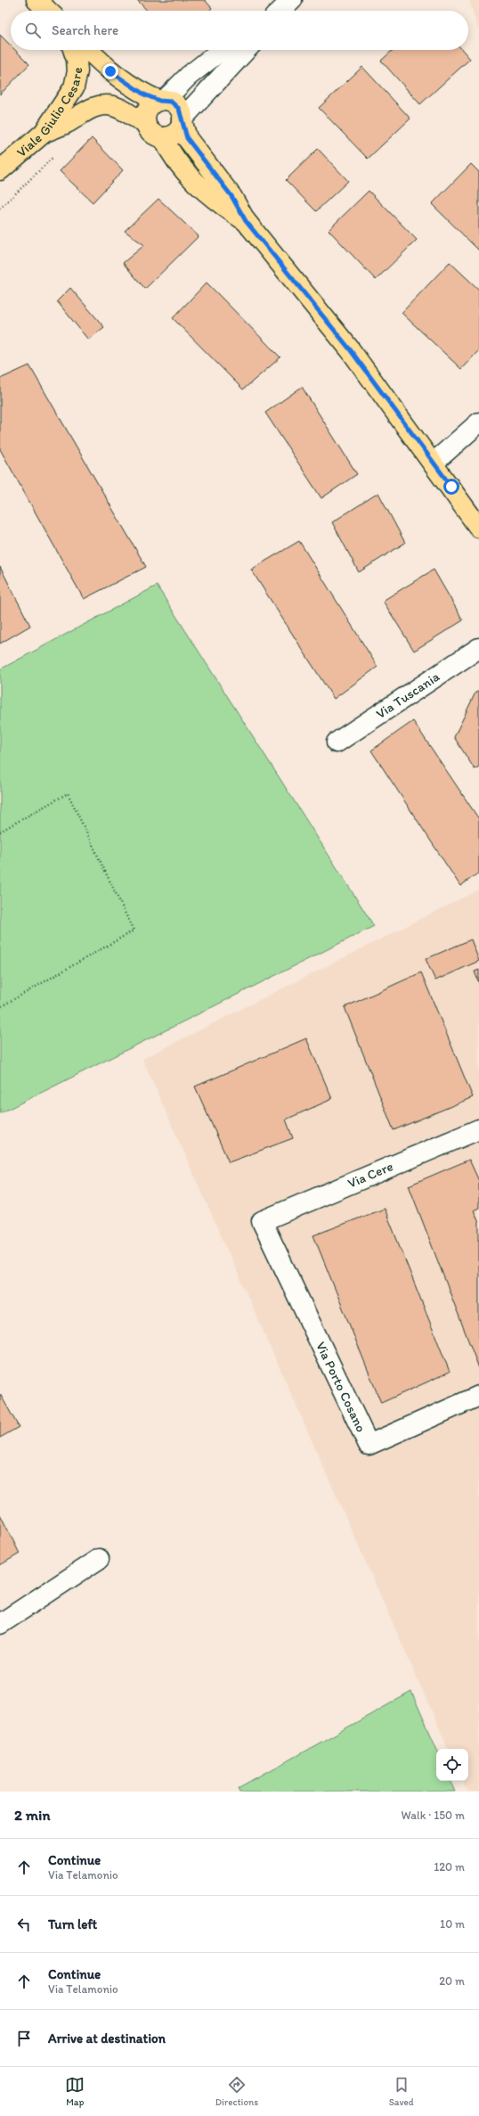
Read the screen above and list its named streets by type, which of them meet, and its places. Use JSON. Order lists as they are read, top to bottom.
{
  "streets": {
    "main road": ["Viale Giulio Cesare"],
    "street": ["Via Tuscania", "Via Cere", "Via Porto Cosano"]
  },
  "crossings": [
    ["Via Cere", "Via Porto Cosano"]
  ],
  "page": {
    "search": "Search here",
    "heading": ["2 min", "Walk · 150 m"],
    "list": [
      ["Continue", "Via Telamonio", "120 m"],
      ["Turn left", "10 m"],
      ["Continue", "Via Telamonio", "20 m"],
      "Arrive at destination"
    ],
    "nav": ["Map", "Directions", "Saved"]
  }
}
